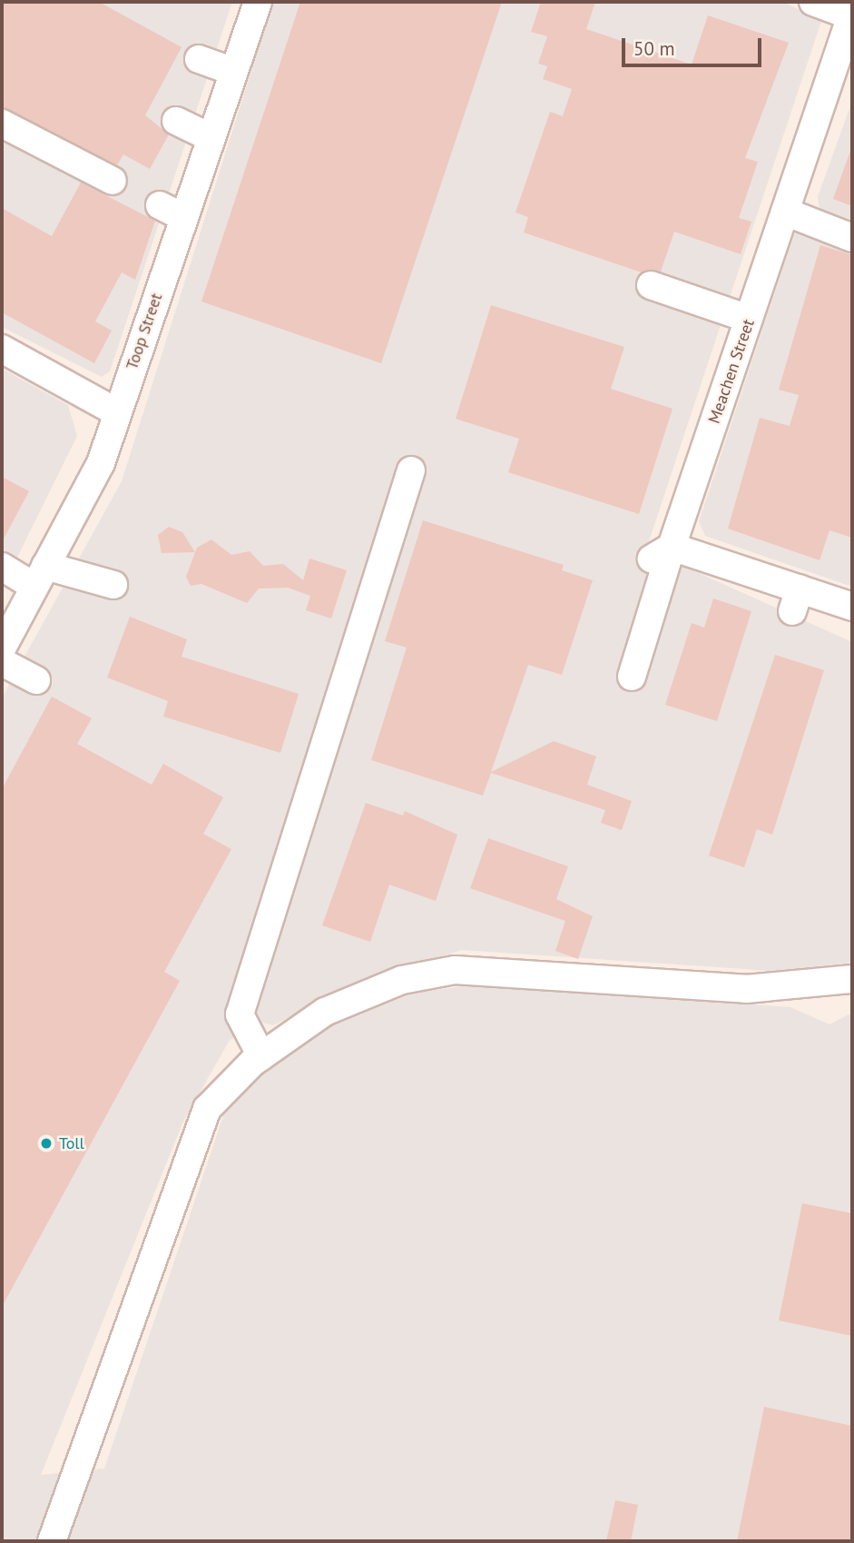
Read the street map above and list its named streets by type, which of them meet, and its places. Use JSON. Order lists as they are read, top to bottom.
{
  "streets": {
    "street": ["Toop Street", "Meachen Street"]
  },
  "places": ["Toll"],
  "scale_bar": "50 m"
}
